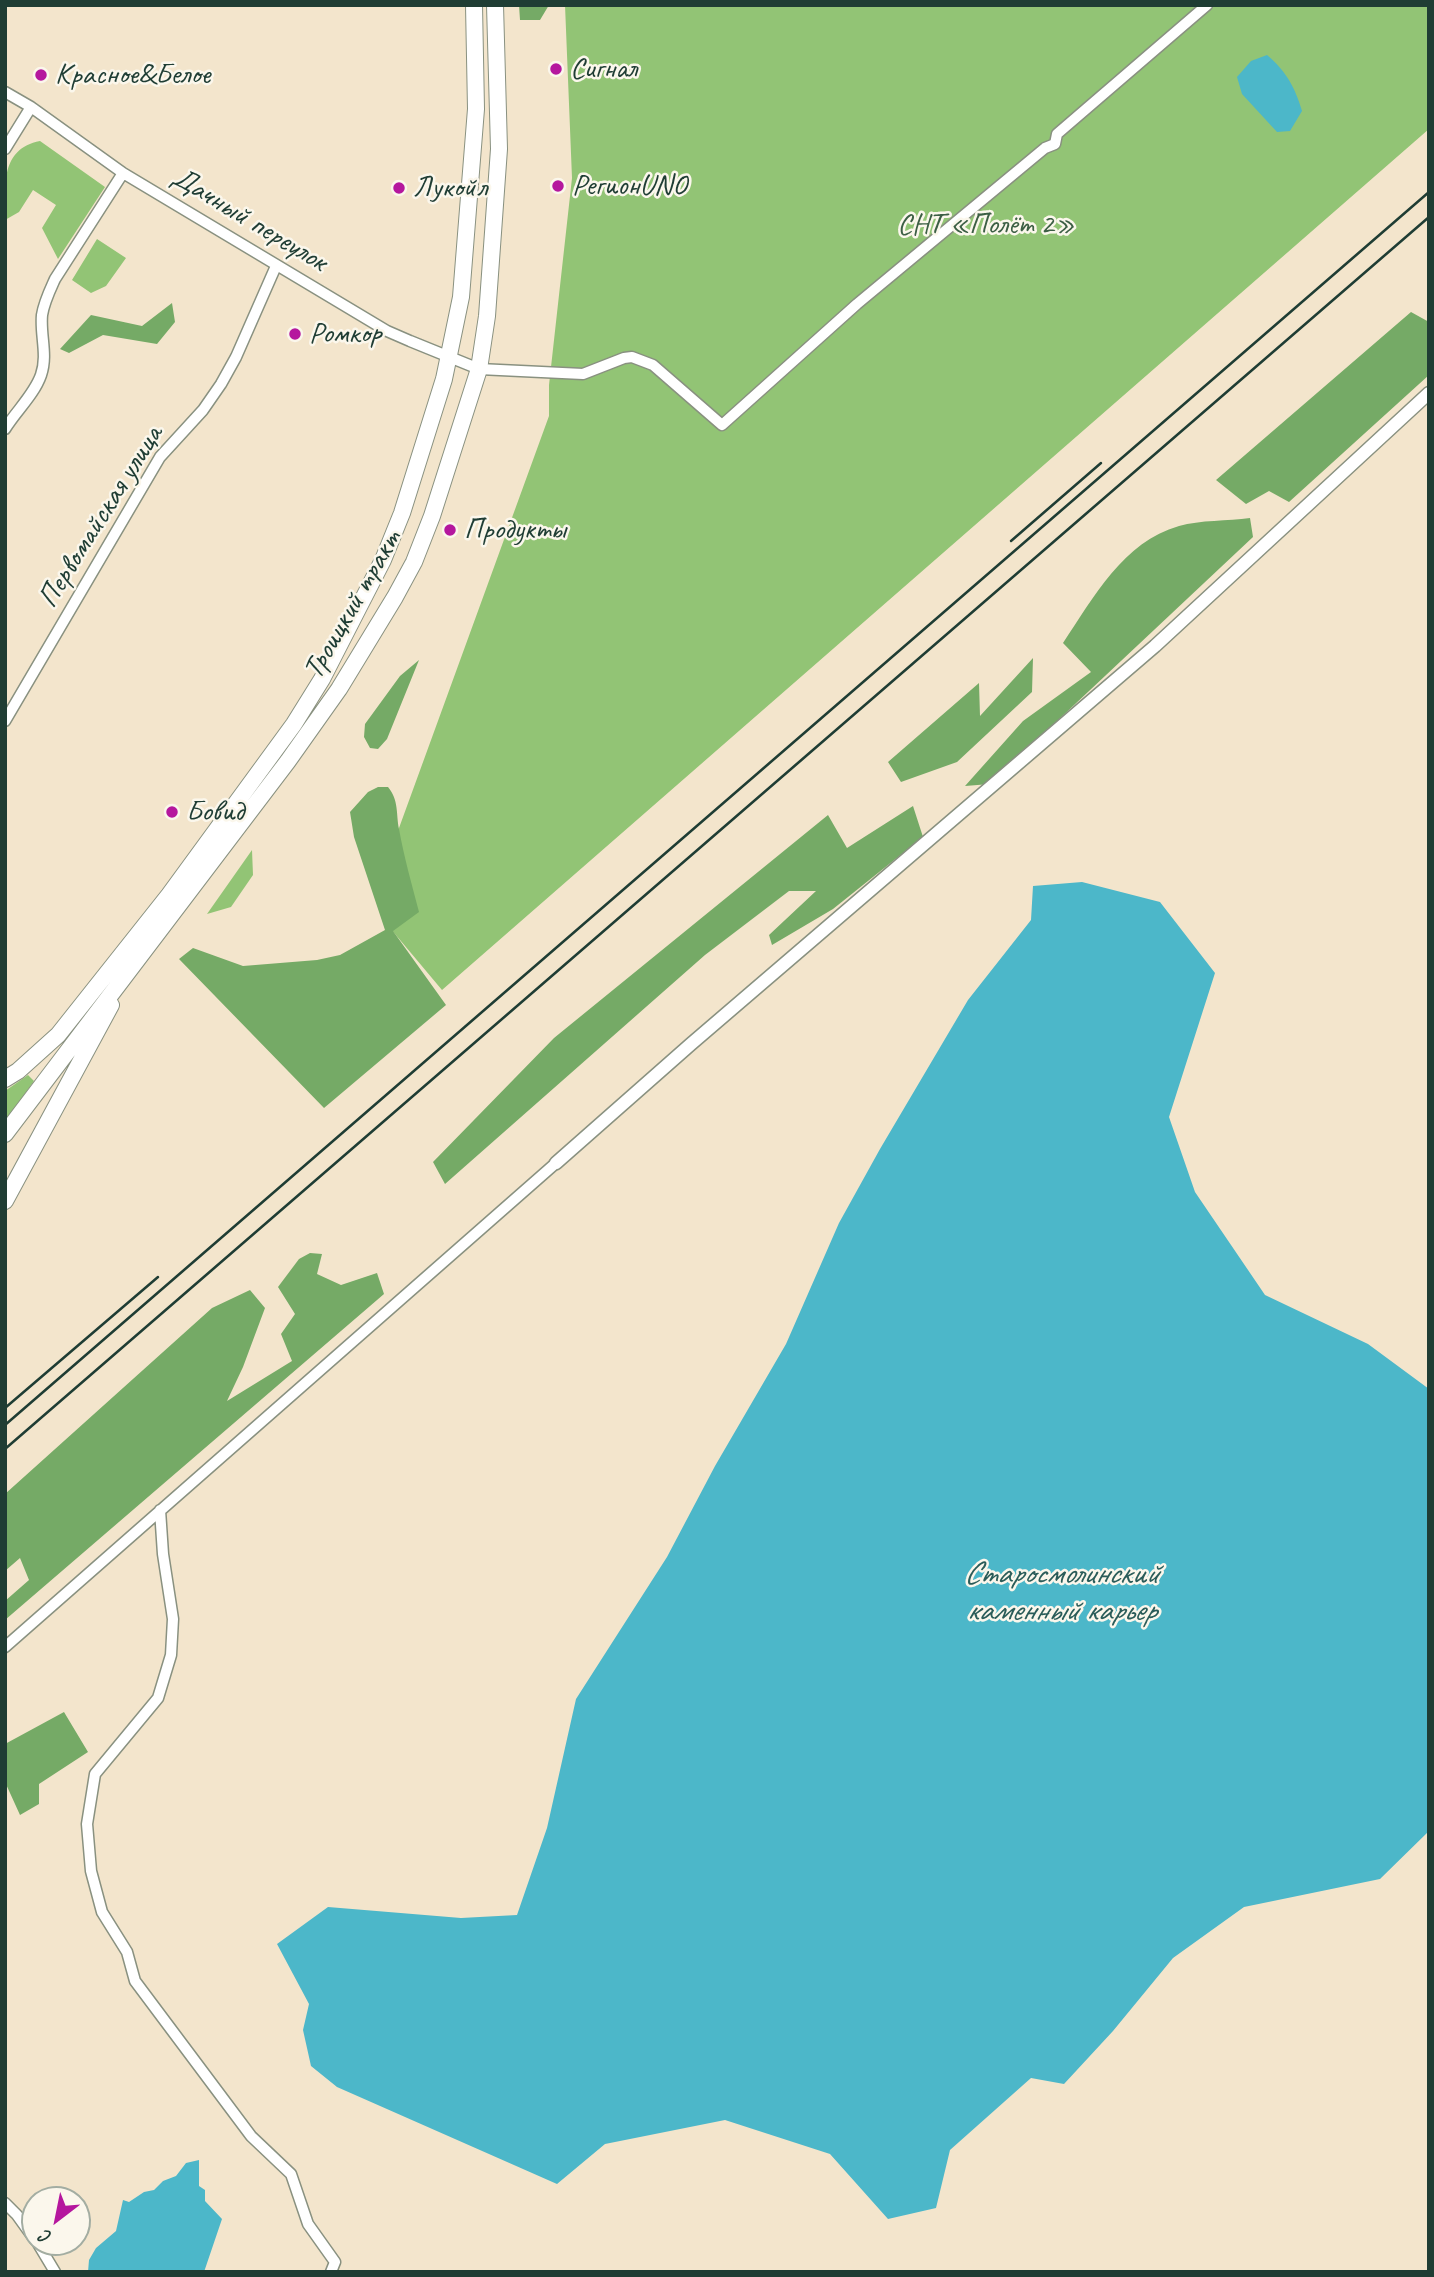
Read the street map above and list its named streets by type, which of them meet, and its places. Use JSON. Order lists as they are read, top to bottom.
{
  "streets": {
    "main road": ["Троицкий тракт"],
    "street": ["Дачный переулок", "Первомайская улица"]
  },
  "crossings": [
    ["Дачный переулок", "Первомайская улица"],
    ["Дачный переулок", "Троицкий тракт"]
  ],
  "water": ["Старосмолинский каменный карьер"],
  "parks": ["СНТ «Полёт 2»"],
  "places": [
    "Сигнал",
    "Красное&Белое",
    "РегионUNO",
    "Лукойл",
    "Ромкор",
    "Продукты",
    "Бовид"
  ],
  "north": "bottom left"
}
